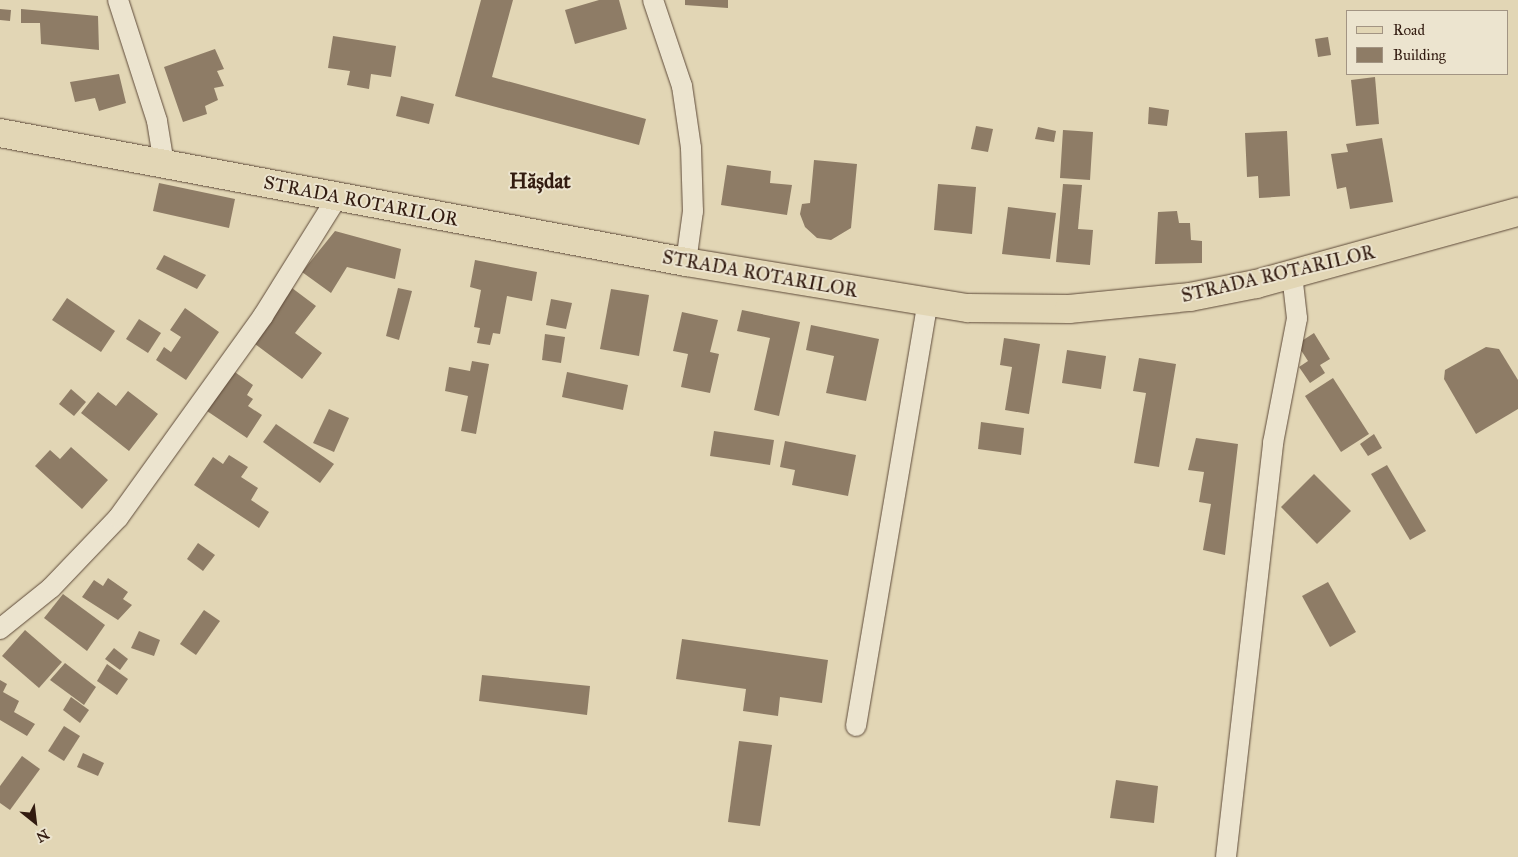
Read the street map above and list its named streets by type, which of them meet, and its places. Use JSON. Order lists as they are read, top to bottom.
{
  "streets": {
    "main road": ["STRADA ROTARILOR"]
  },
  "districts": ["Hășdat"],
  "legend": ["Road", "Building"],
  "north": "bottom right"
}
